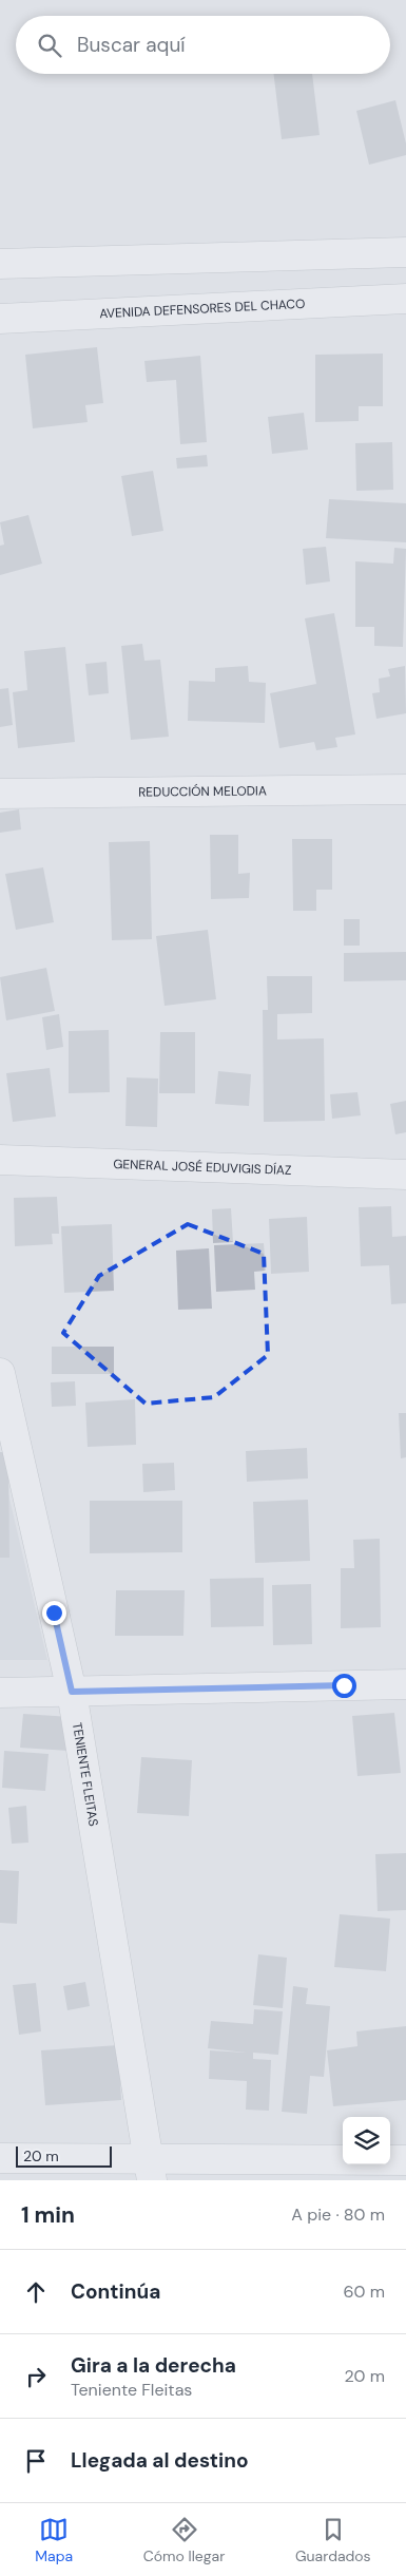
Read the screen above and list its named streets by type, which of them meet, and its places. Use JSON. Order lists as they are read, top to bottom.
{
  "streets": {
    "street": [
      "AVENIDA DEFENSORES DEL CHACO",
      "REDUCCIÓN MELODIA",
      "GENERAL JOSÉ EDUVIGIS DÍAZ",
      "TENIENTE FLEITAS"
    ]
  },
  "scale_bar": "20 m",
  "page": {
    "search": "Buscar aquí",
    "scale": "20 m",
    "heading": ["1 min", "A pie · 80 m"],
    "list": [
      ["Continúa", "60 m"],
      ["Gira a la derecha", "Teniente Fleitas", "20 m"],
      "Llegada al destino"
    ],
    "nav": ["Mapa", "Cómo llegar", "Guardados"]
  }
}
